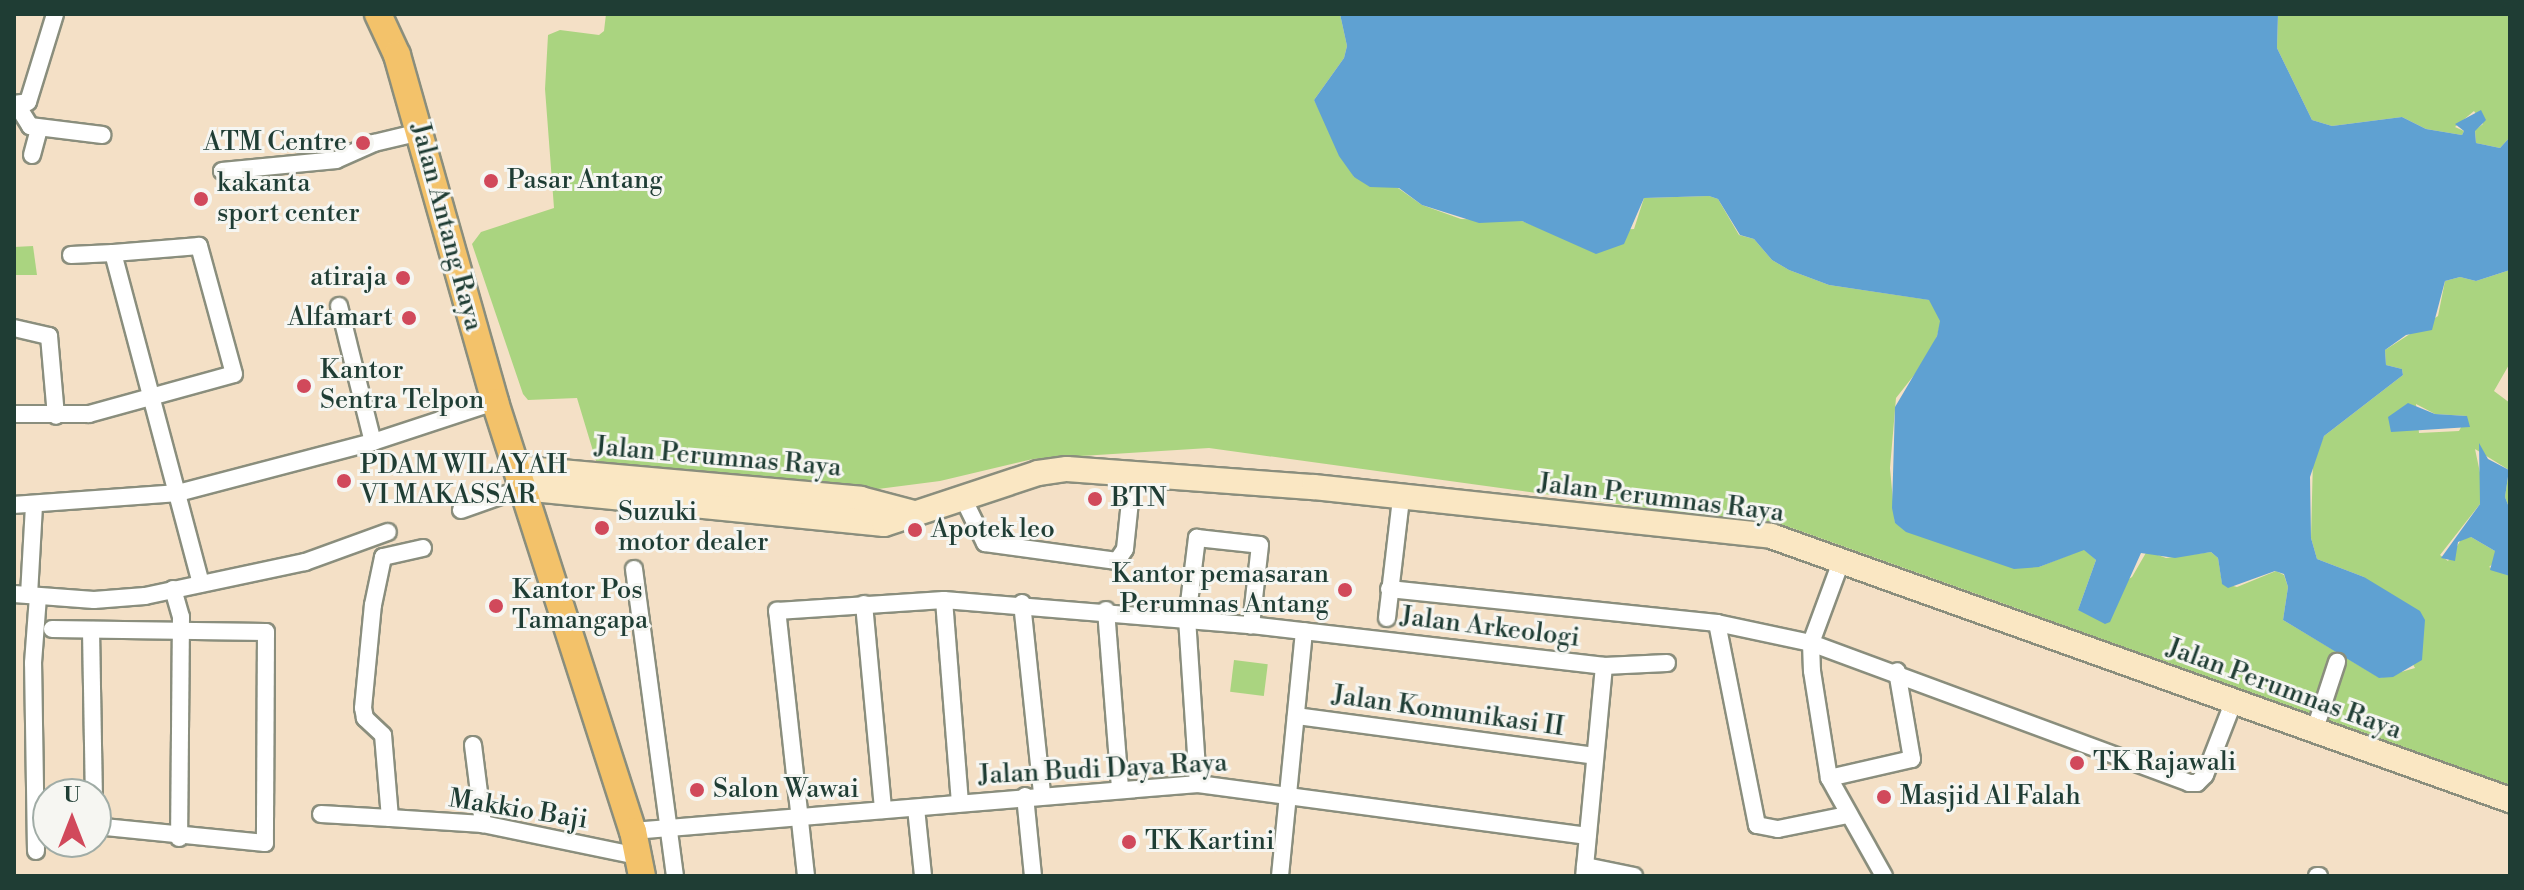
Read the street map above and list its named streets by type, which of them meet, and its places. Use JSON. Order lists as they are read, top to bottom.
{
  "streets": {
    "main road": ["Jalan Antang Raya"],
    "street": [
      "Jalan Perumnas Raya",
      "Jalan Arkeologi",
      "Jalan Komunikasi II",
      "Jalan Budi Daya Raya",
      "Makkio Baji"
    ]
  },
  "crossings": [
    ["Jalan Antang Raya", "Jalan Perumnas Raya"],
    ["Jalan Antang Raya", "Makkio Baji"],
    ["Jalan Arkeologi", "Jalan Komunikasi II"],
    ["Jalan Arkeologi", "Jalan Budi Daya Raya"],
    ["Jalan Budi Daya Raya", "Makkio Baji"]
  ],
  "places": [
    "ATM Centre",
    "Pasar Antang",
    "kakanta sport center",
    "atiraja",
    "Alfamart",
    "Kantor Sentra Telpon",
    "PDAM WILAYAH VI MAKASSAR",
    "BTN",
    "Suzuki motor dealer",
    "Apotek leo",
    "Kantor pemasaran Perumnas Antang",
    "Kantor Pos Tamangapa",
    "TK Rajawali",
    "Salon Wawai",
    "Masjid Al Falah",
    "TK Kartini"
  ],
  "north": "top"
}
